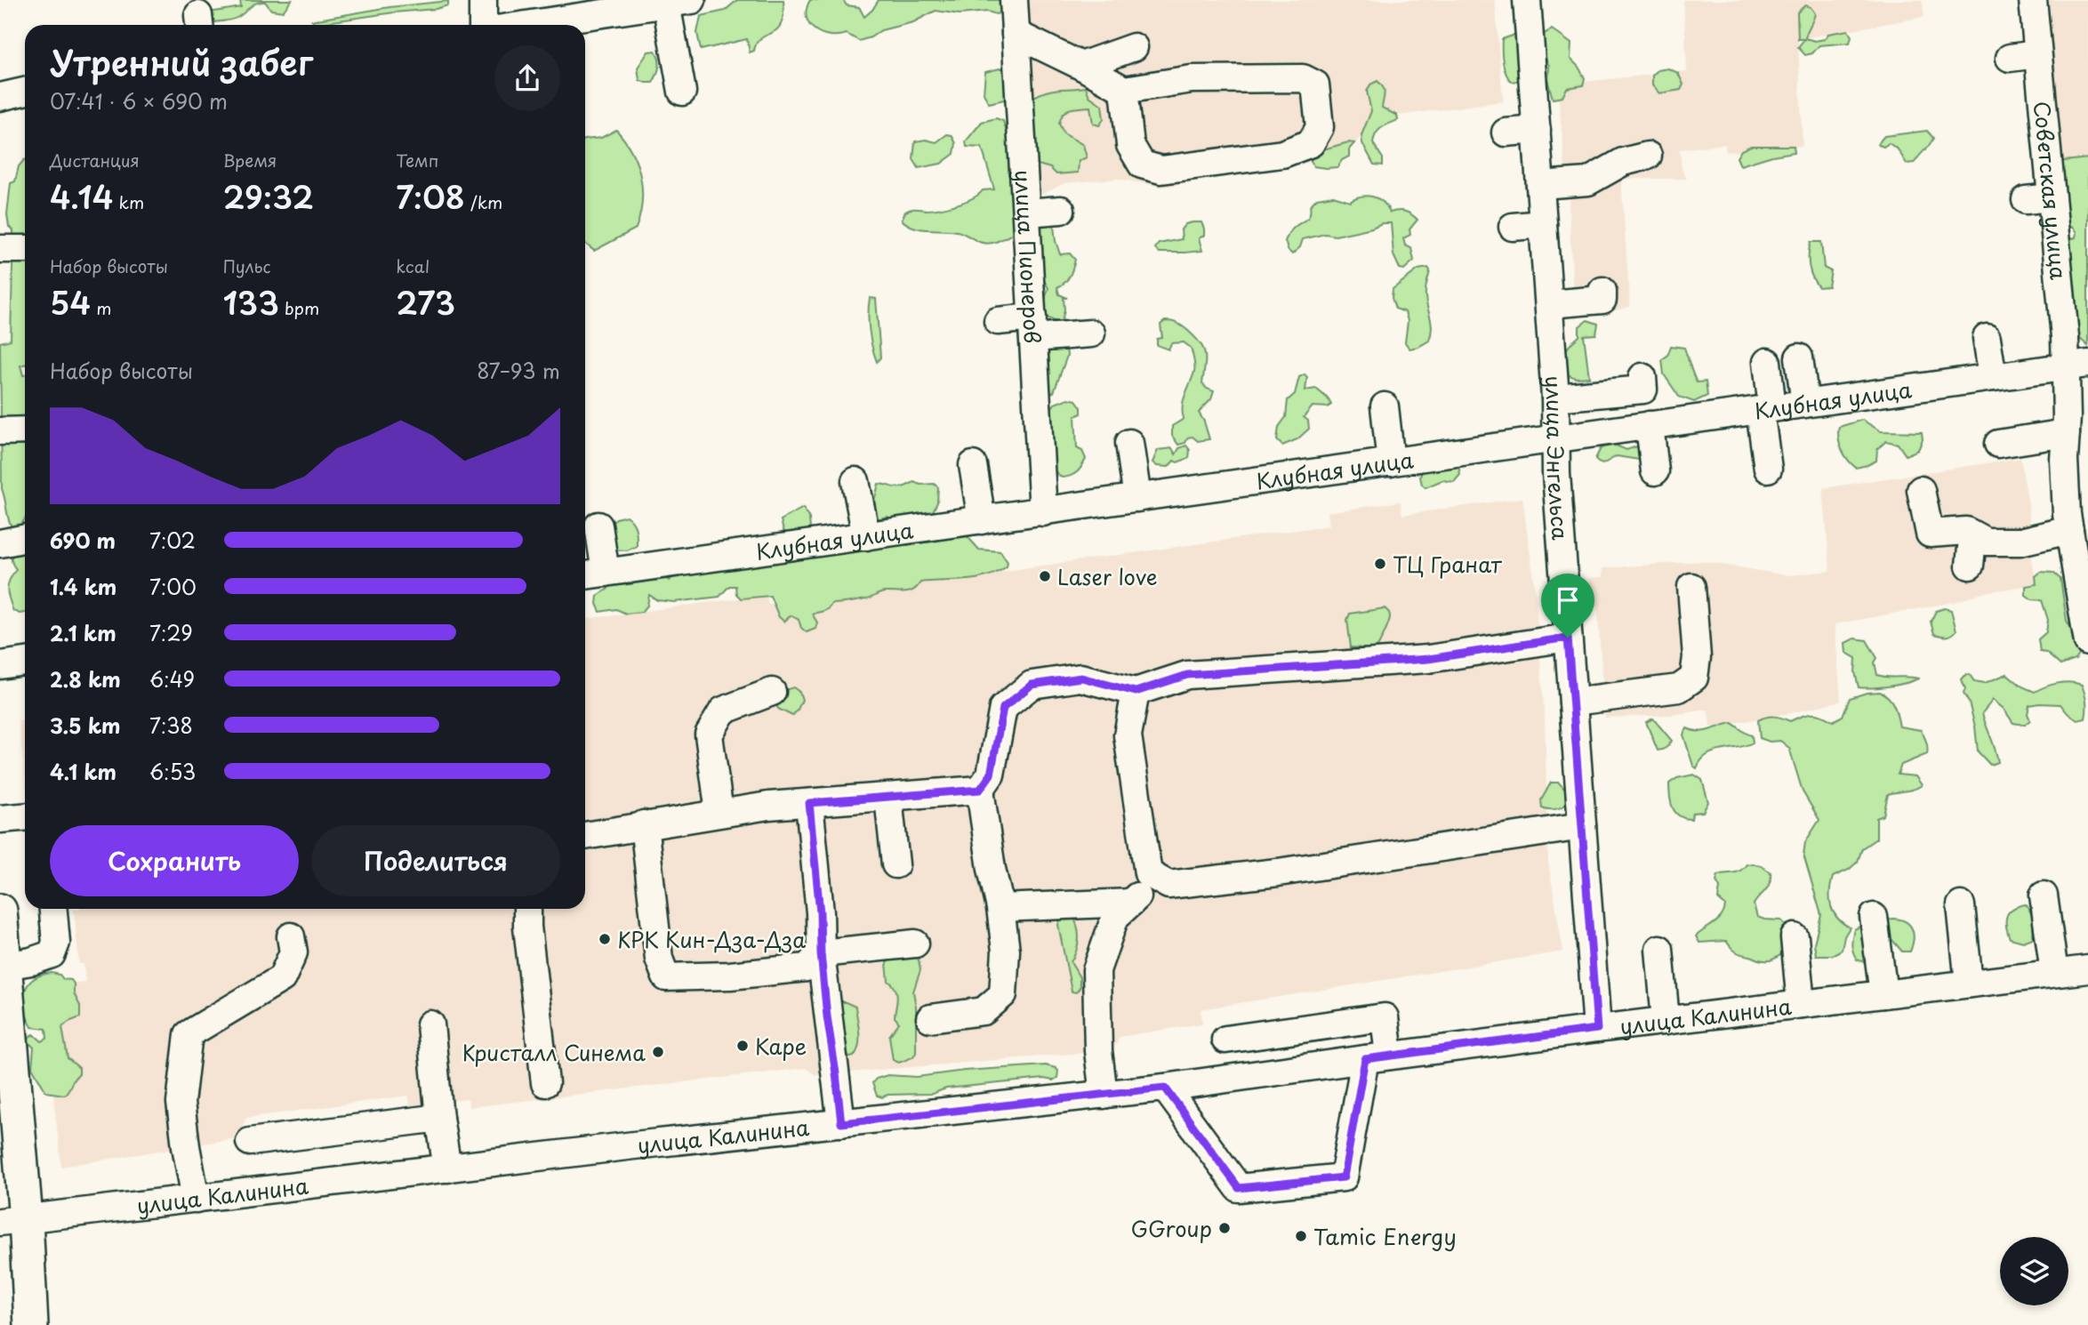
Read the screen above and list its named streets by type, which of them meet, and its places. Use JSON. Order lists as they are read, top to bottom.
{
  "streets": {
    "street": [
      "Советская улица",
      "улица Пионеров",
      "Клубная улица",
      "улица Энгельса",
      "улица Калинина"
    ]
  },
  "crossings": [
    ["Советская улица", "Клубная улица"],
    ["улица Пионеров", "Клубная улица"],
    ["Клубная улица", "улица Энгельса"],
    ["улица Энгельса", "улица Калинина"]
  ],
  "places": [
    "ТЦ Гранат",
    "Laser love",
    "КРК Кин-Дза-Дза",
    "Каре",
    "Кристалл Синема",
    "GGroup",
    "Tamic Energy"
  ],
  "page": {
    "heading": ["Утренний забег", "07:41 · 6 × 690 m"],
    "stats": [
      ["Дистанция", "4.14 km"],
      ["Время", "29:32"],
      ["Темп", "7:08 /km"],
      ["Набор высоты", "54 m"],
      ["Пульс", "133 bpm"],
      ["kcal", "273"]
    ],
    "chart": ["Набор высоты", "87–93 m"],
    "list": [
      {
        "name": "690 m",
        "note": "7:02"
      },
      {
        "name": "1.4 km",
        "note": "7:00"
      },
      {
        "name": "2.1 km",
        "note": "7:29"
      },
      {
        "name": "2.8 km",
        "note": "6:49"
      },
      {
        "name": "3.5 km",
        "note": "7:38"
      },
      {
        "name": "4.1 km",
        "note": "6:53"
      }
    ],
    "buttons": ["Сохранить", "Поделиться"]
  }
}
